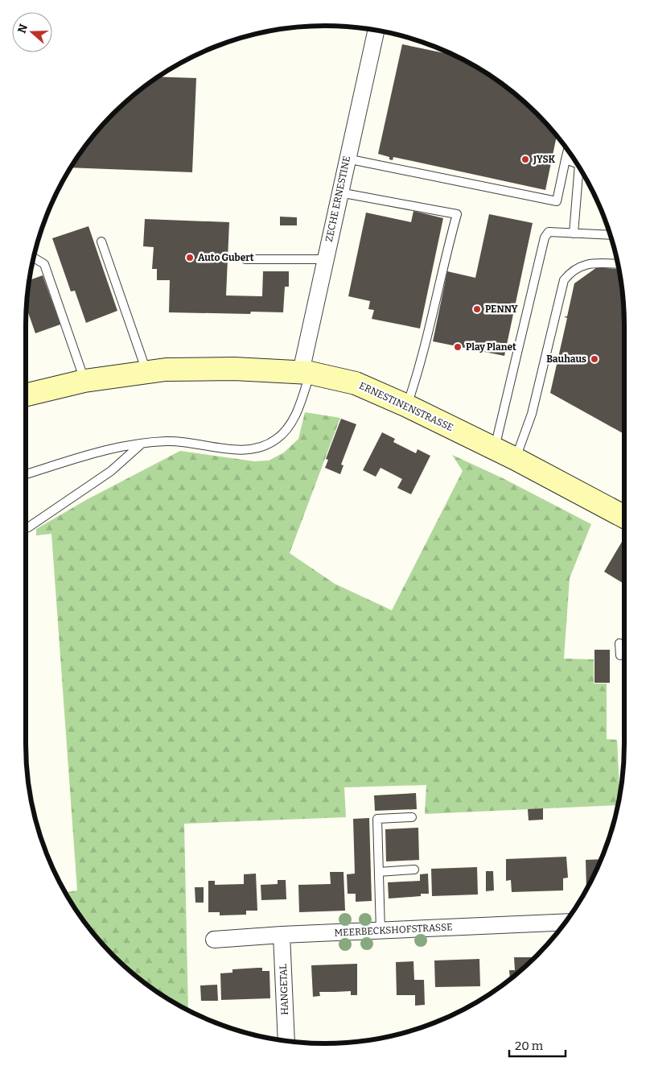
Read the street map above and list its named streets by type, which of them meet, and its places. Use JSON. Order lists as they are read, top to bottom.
{
  "streets": {
    "main road": ["ERNESTINENSTRASSE"],
    "street": ["ZECHE ERNESTINE", "MEERBECKSHOFSTRASSE", "HANGETAL"]
  },
  "crossings": [
    ["ZECHE ERNESTINE", "ERNESTINENSTRASSE"],
    ["MEERBECKSHOFSTRASSE", "HANGETAL"]
  ],
  "places": [
    "JYSK",
    "Auto Gubert",
    "PENNY",
    "Play Planet",
    "Bauhaus"
  ],
  "scale_bar": "20 m",
  "north": "left"
}
